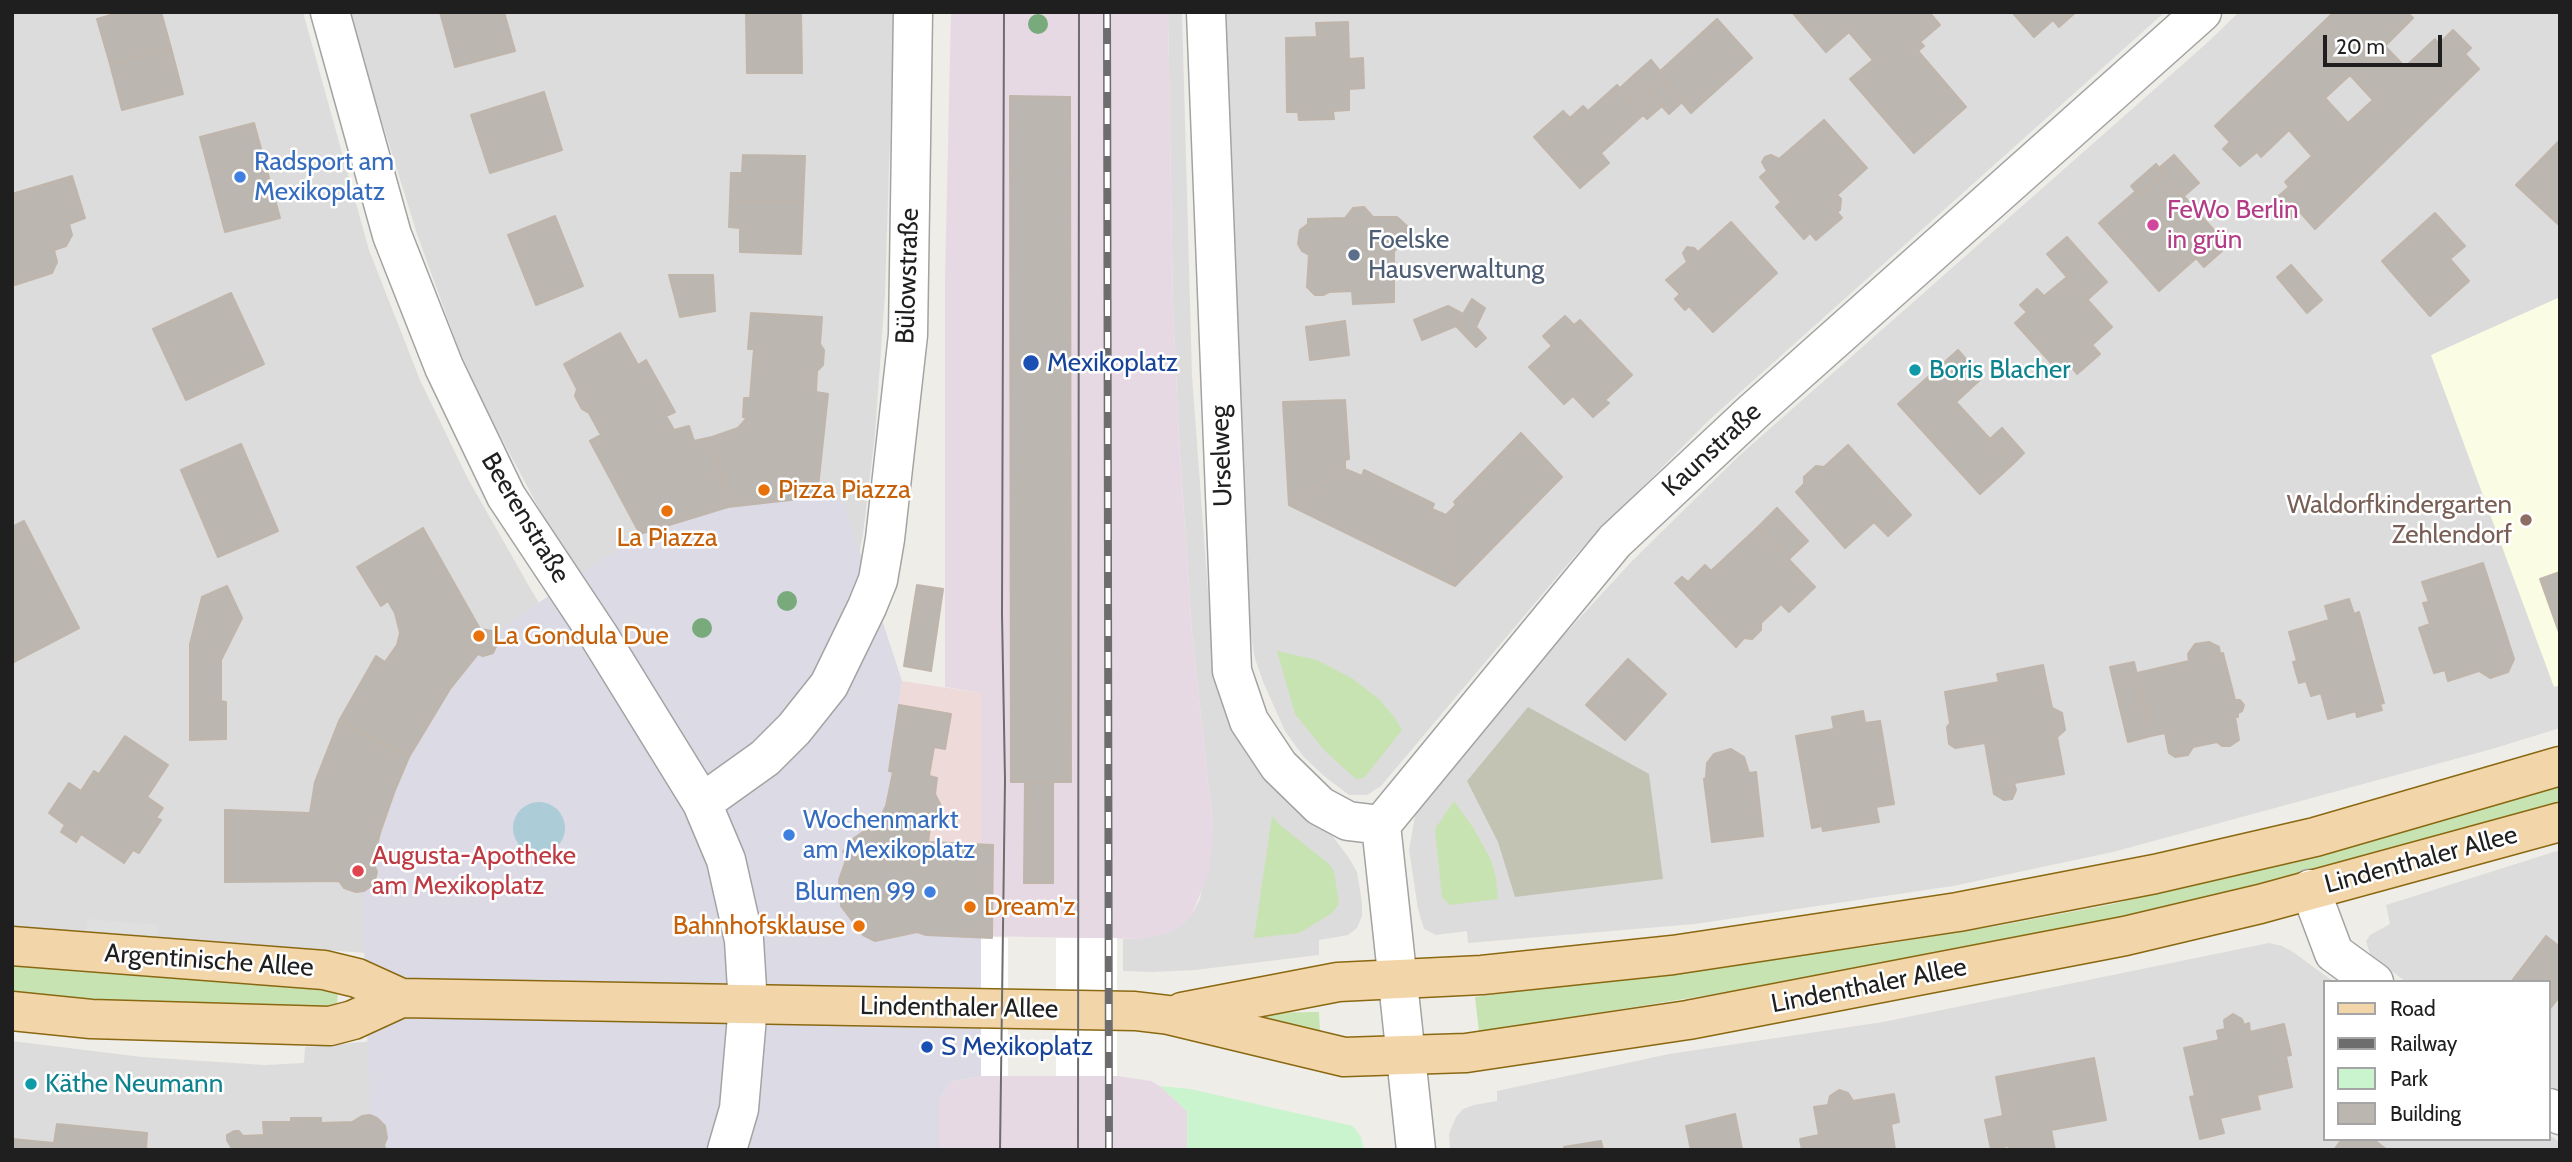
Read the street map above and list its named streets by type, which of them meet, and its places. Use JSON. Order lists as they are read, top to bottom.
{
  "streets": {
    "main road": ["Lindenthaler Allee", "Argentinische Allee"],
    "street": [
      "Bülowstraße",
      "Kaunstraße",
      "Urselweg",
      "Beerenstraße"
    ]
  },
  "crossings": [
    ["Bülowstraße", "Beerenstraße"],
    ["Kaunstraße", "Urselweg"],
    ["Beerenstraße", "Lindenthaler Allee"],
    ["Beerenstraße", "Argentinische Allee"],
    ["Lindenthaler Allee", "Argentinische Allee"]
  ],
  "places": [
    "Radsport am Mexikoplatz",
    "FeWo Berlin in grün",
    "Foelske Hausverwaltung",
    "Mexikoplatz",
    "Boris Blacher",
    "Pizza Piazza",
    "La Piazza",
    "Waldorfkindergarten Zehlendorf",
    "La Gondula Due",
    "Wochenmarkt am Mexikoplatz",
    "Augusta-Apotheke am Mexikoplatz",
    "Blumen 99",
    "Dream'z",
    "Bahnhofsklause",
    "S Mexikoplatz",
    "Käthe Neumann"
  ],
  "legend": [
    "Road",
    "Railway",
    "Park",
    "Building"
  ],
  "scale_bar": "20 m"
}
